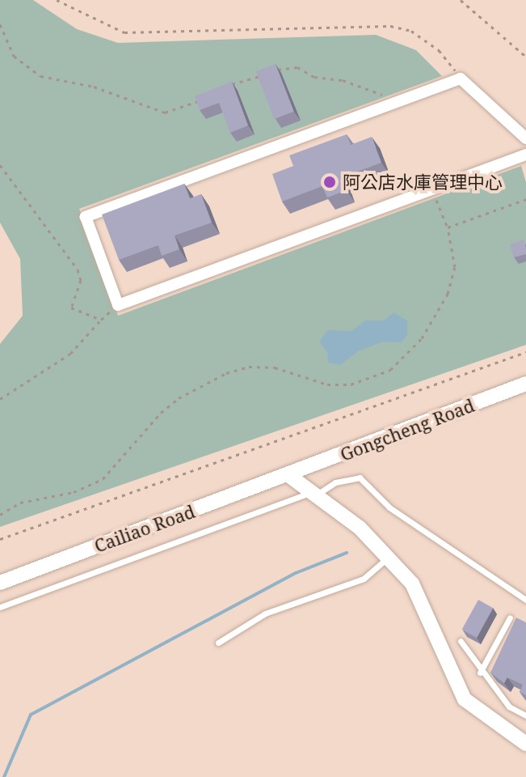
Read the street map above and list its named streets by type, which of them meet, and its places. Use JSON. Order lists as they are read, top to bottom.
{
  "streets": {
    "street": ["Gongcheng Road", "Cailiao Road"]
  },
  "crossings": [
    ["Gongcheng Road", "Cailiao Road"]
  ],
  "places": ["阿公店水庫管理中心"]
}
